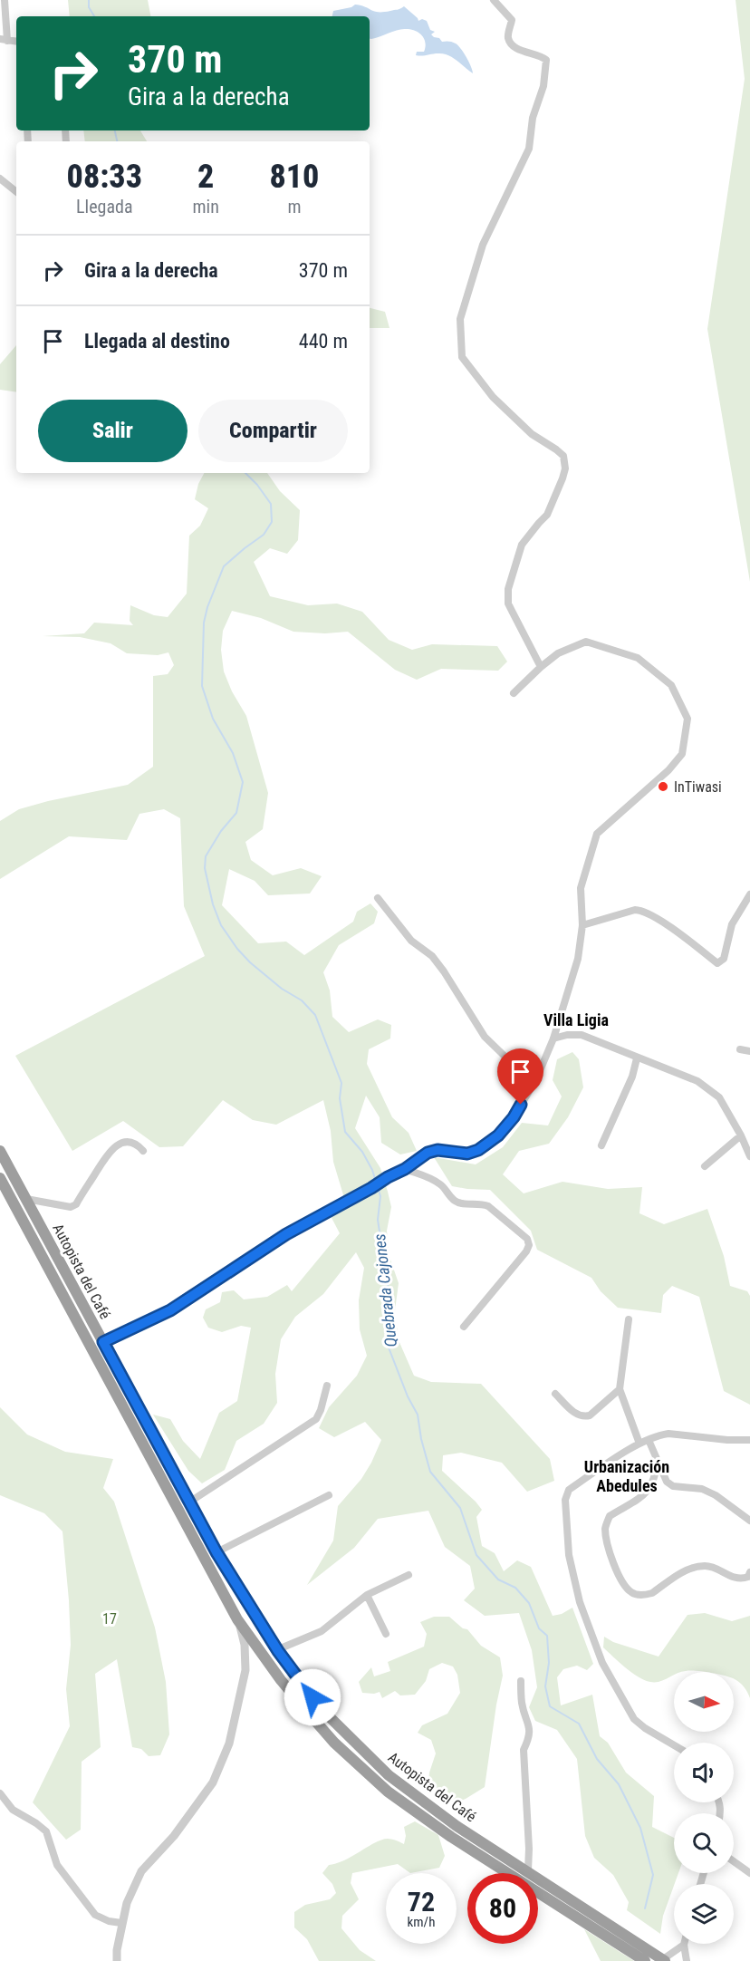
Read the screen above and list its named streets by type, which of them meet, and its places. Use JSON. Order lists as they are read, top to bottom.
{
  "streets": {
    "highway": ["Autopista del Café"]
  },
  "districts": ["Villa Ligia", "Urbanización Abedules"],
  "water": ["Quebrada Cajones"],
  "parks": ["17"],
  "places": ["InTiwasi"],
  "north": "right",
  "page": {
    "turn": ["370 m", "Gira a la derecha"],
    "eta": [
      "08:33",
      "Llegada",
      "2",
      "min",
      "810",
      "m"
    ],
    "list": [
      {
        "name": "Gira a la derecha",
        "value": "370 m"
      },
      {
        "name": "Llegada al destino",
        "value": "440 m"
      }
    ],
    "buttons": ["Salir", "Compartir"],
    "speed": "72 km/h",
    "limit": "80"
  }
}
